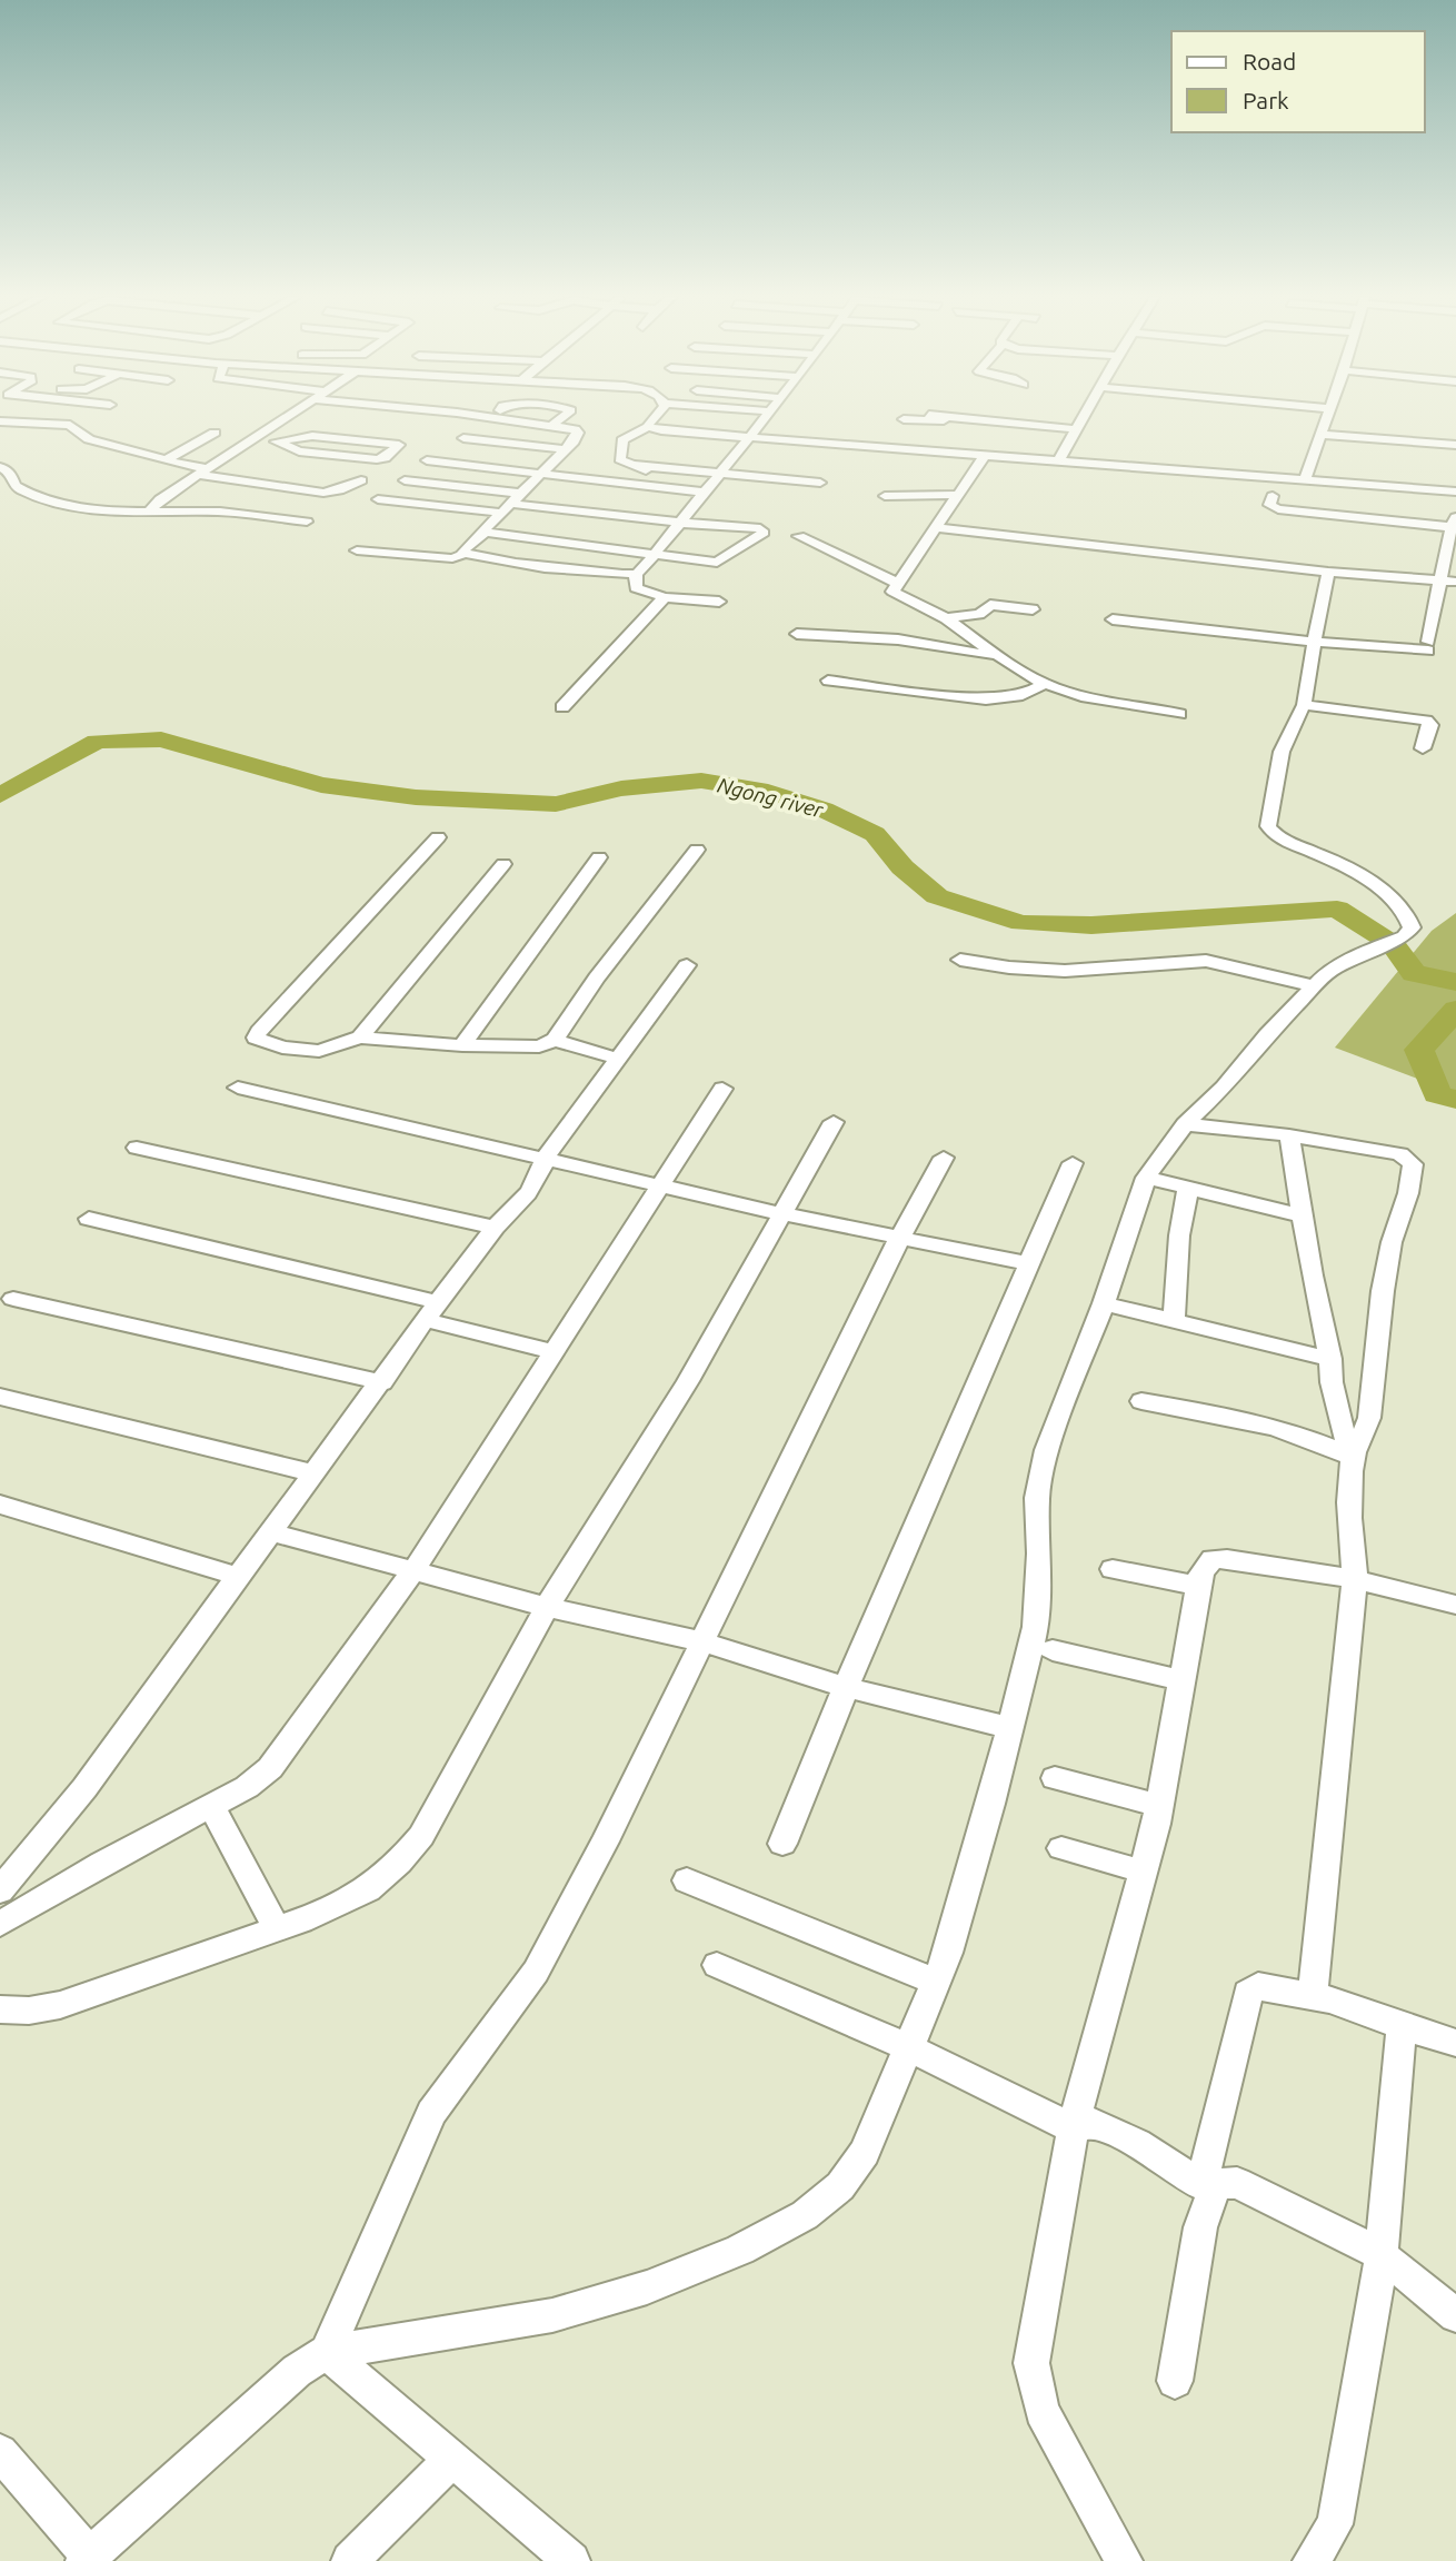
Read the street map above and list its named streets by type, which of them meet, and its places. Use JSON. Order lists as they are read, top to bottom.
{
  "water": ["Ngong river"],
  "legend": ["Road", "Park"]
}
